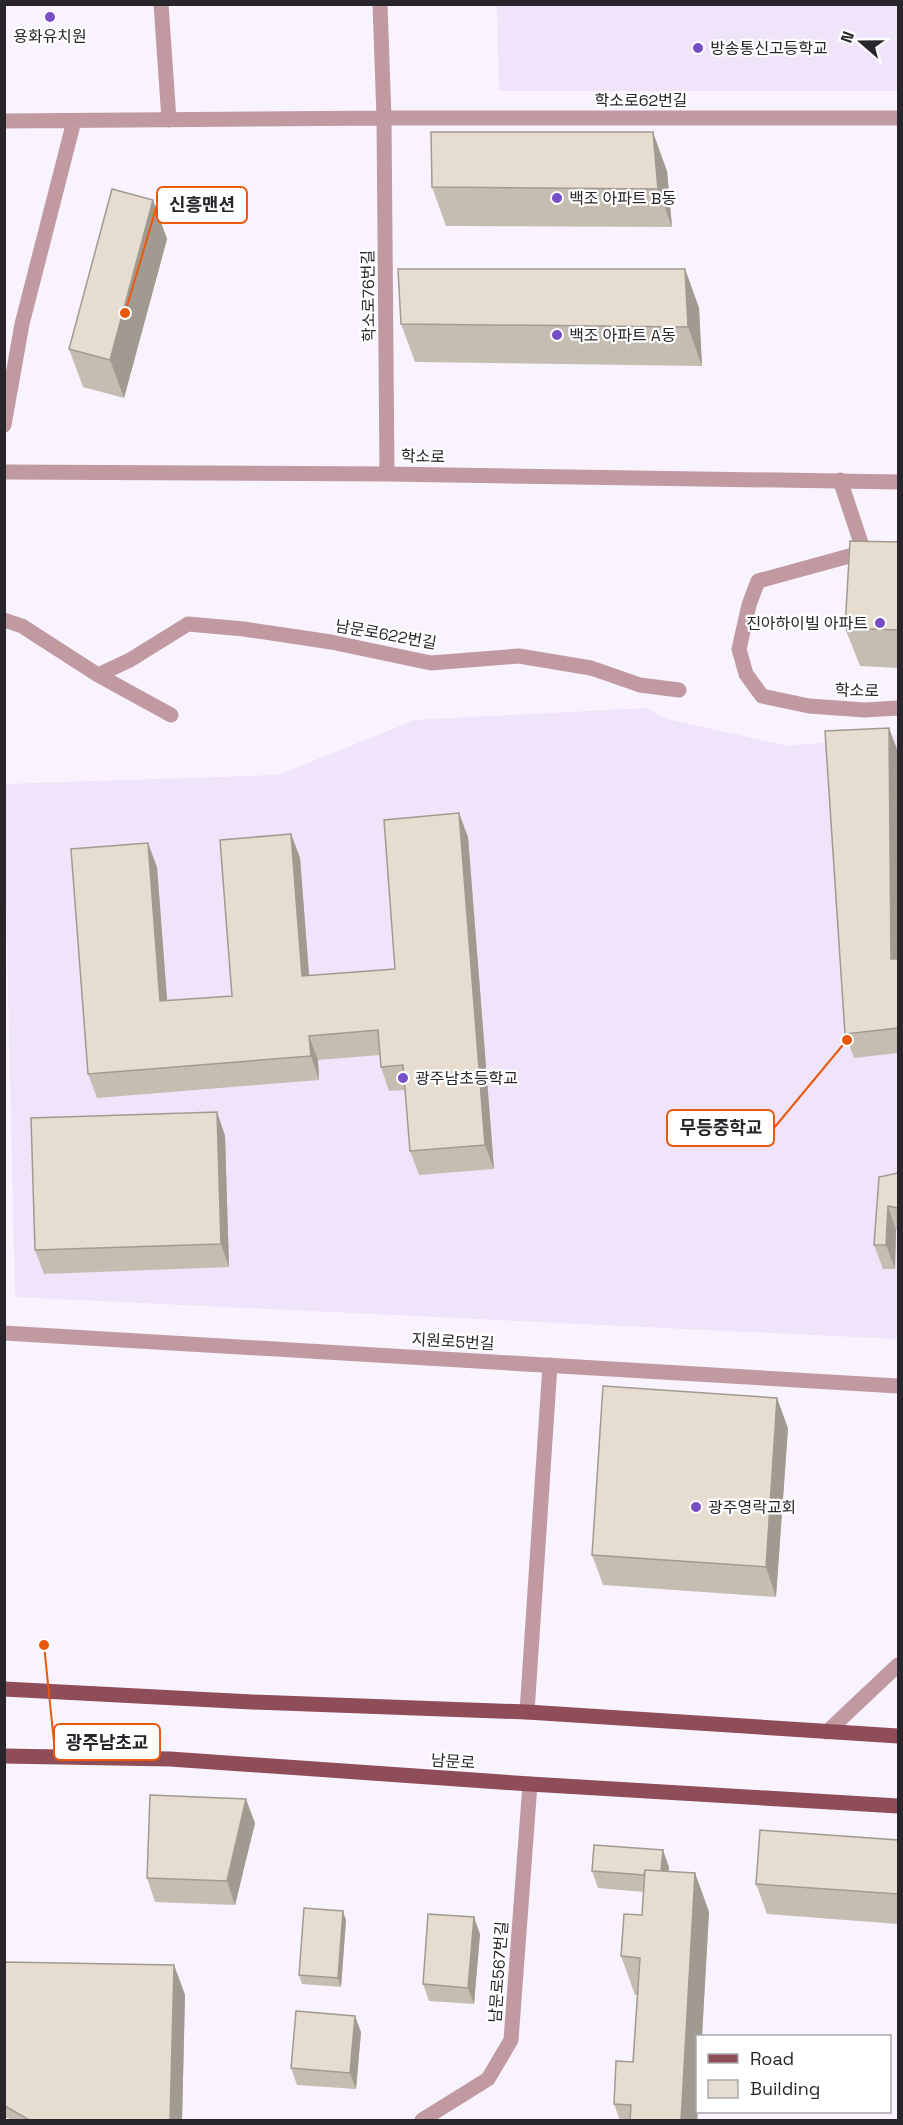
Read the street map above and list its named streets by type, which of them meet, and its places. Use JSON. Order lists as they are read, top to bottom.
{
  "streets": {
    "main road": ["남문로"],
    "street": [
      "학소로62번길",
      "학소로76번길",
      "학소로",
      "남문로622번길",
      "지원로5번길",
      "남문로567번길"
    ]
  },
  "crossings": [
    ["학소로62번길", "학소로76번길"],
    ["학소로76번길", "학소로"],
    ["남문로", "남문로567번길"]
  ],
  "places": [
    "용화유치원",
    "방송통신고등학교",
    "백조 아파트 B동",
    "신흥맨션",
    "백조 아파트 A동",
    "진아하이빌 아파트",
    "무등중학교",
    "광주남초등학교",
    "광주영락교회",
    "광주남초교"
  ],
  "legend": ["Road", "Building"],
  "north": "left"
}
